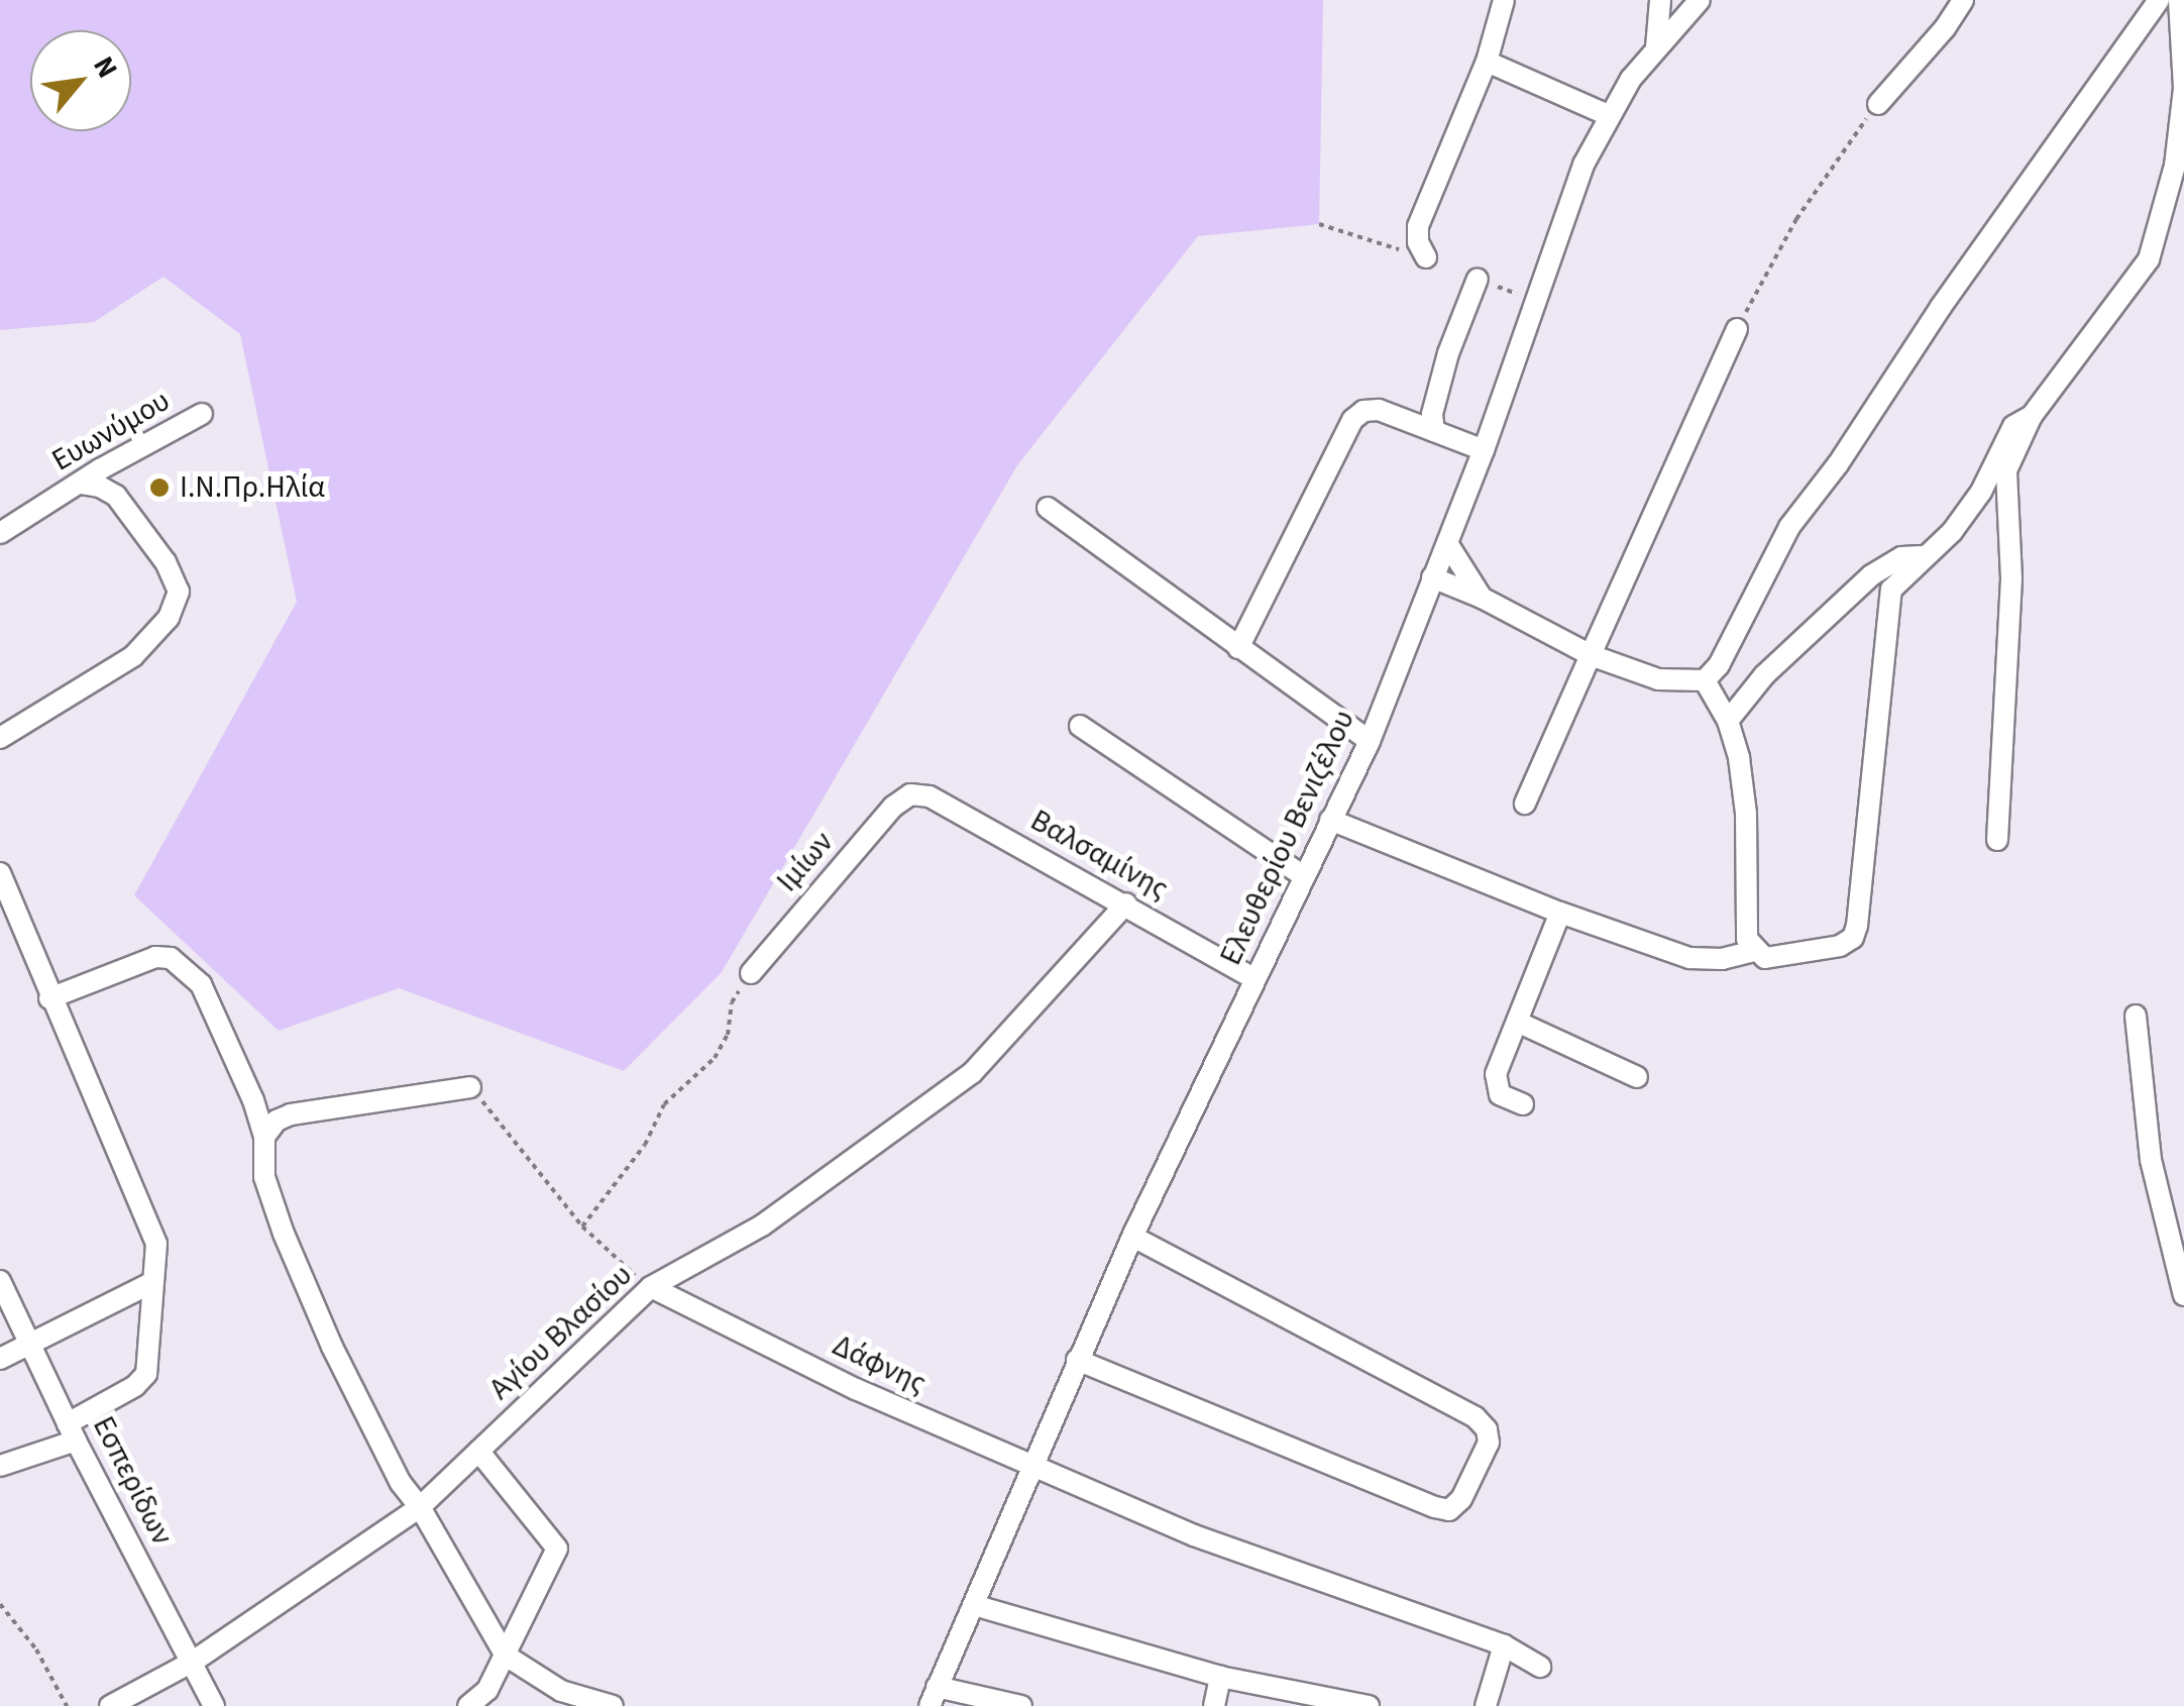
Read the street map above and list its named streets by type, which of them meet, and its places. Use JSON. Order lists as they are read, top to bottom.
{
  "streets": {
    "street": [
      "Ευωνύμου",
      "Ελευθερίου Βενιζέλου",
      "Βαλσαμίνης",
      "Ιμίων",
      "Αγίου Βλασίου",
      "Δάφνης",
      "Εσπερίδων"
    ]
  },
  "crossings": [
    ["Ελευθερίου Βενιζέλου", "Βαλσαμίνης"],
    ["Ελευθερίου Βενιζέλου", "Δάφνης"],
    ["Βαλσαμίνης", "Ιμίων"],
    ["Βαλσαμίνης", "Αγίου Βλασίου"],
    ["Αγίου Βλασίου", "Δάφνης"],
    ["Αγίου Βλασίου", "Εσπερίδων"]
  ],
  "places": ["Ι.Ν.Πρ.Ηλία"],
  "north": "top right"
}
